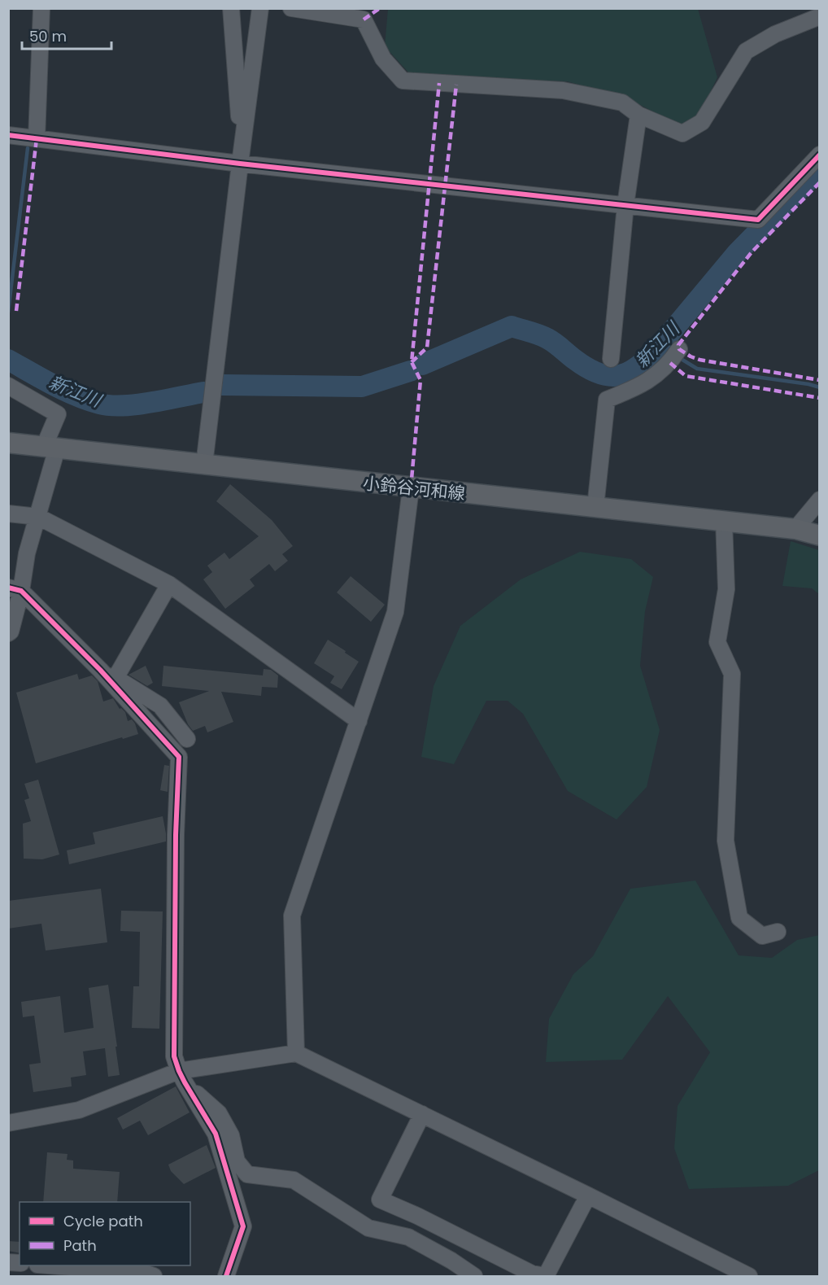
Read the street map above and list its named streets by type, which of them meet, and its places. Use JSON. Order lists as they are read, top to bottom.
{
  "streets": {
    "main road": ["小鈴谷河和線"]
  },
  "water": ["新江川"],
  "legend": ["Cycle path", "Path"],
  "scale_bar": "50 m"
}
